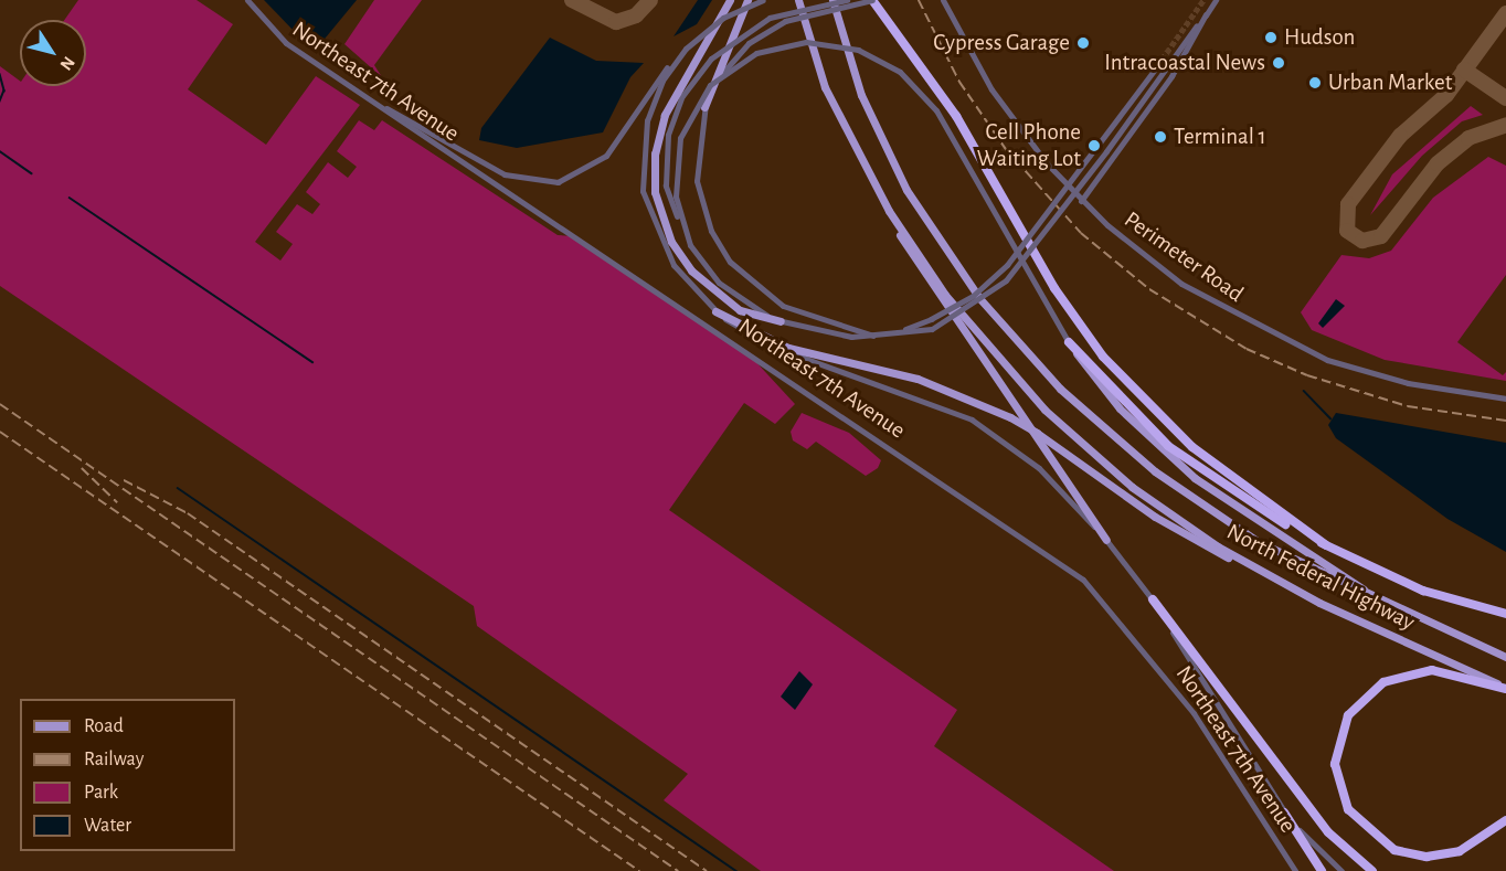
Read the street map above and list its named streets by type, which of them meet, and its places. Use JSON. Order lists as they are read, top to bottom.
{
  "streets": {
    "main road": ["North Federal Highway"],
    "street": ["Northeast 7th Avenue", "Perimeter Road"]
  },
  "places": [
    "Hudson",
    "Cypress Garage",
    "Intracoastal News",
    "Urban Market",
    "Terminal 1",
    "Cell Phone Waiting Lot"
  ],
  "legend": [
    "Road",
    "Railway",
    "Park",
    "Water"
  ],
  "north": "bottom right"
}
